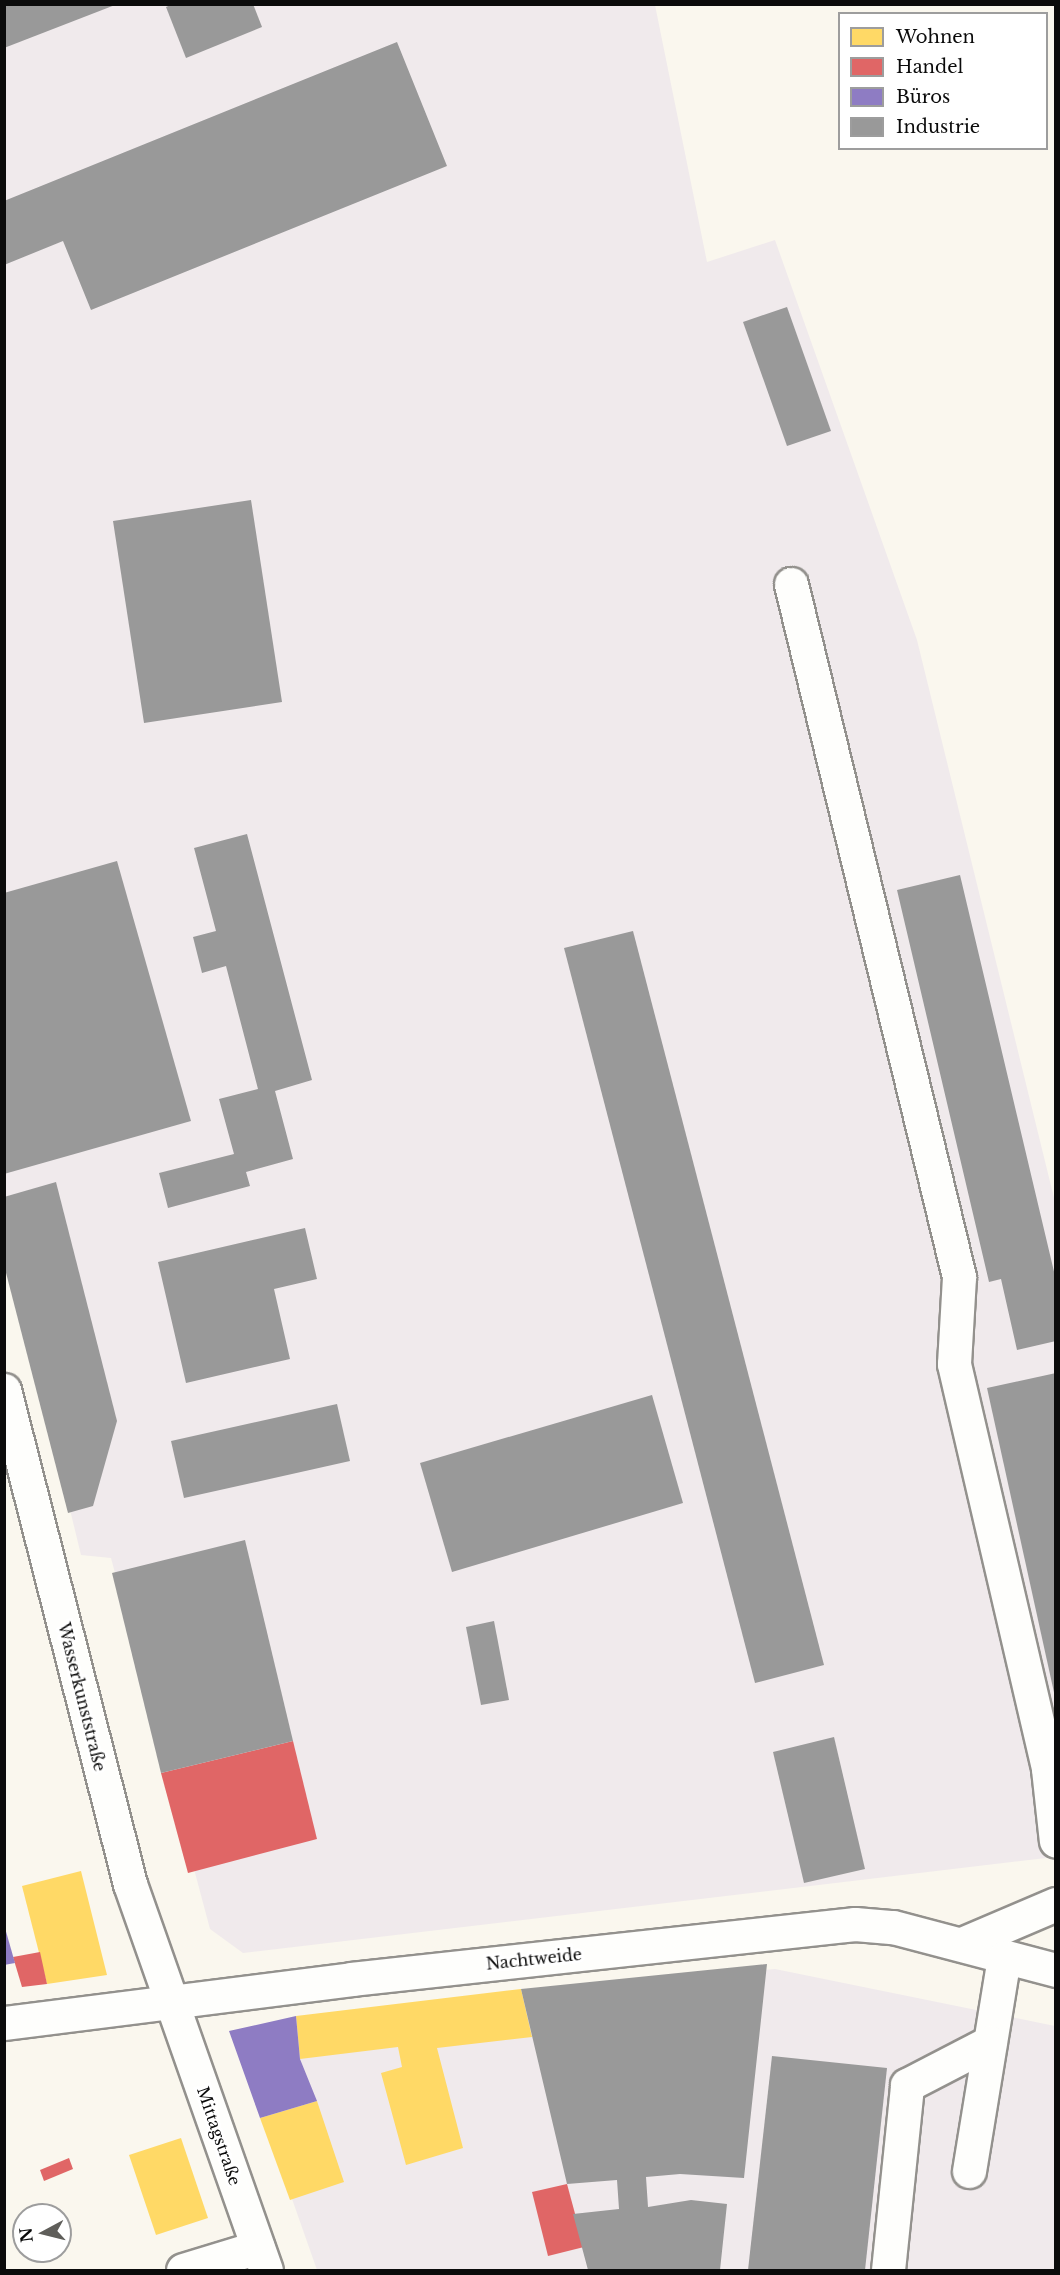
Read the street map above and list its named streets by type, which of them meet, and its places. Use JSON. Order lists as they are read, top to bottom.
{
  "streets": {
    "street": ["Wasserkunststraße", "Nachtweide", "Mittagstraße"]
  },
  "crossings": [
    ["Wasserkunststraße", "Nachtweide"],
    ["Wasserkunststraße", "Mittagstraße"],
    ["Nachtweide", "Mittagstraße"]
  ],
  "legend": [
    "Wohnen",
    "Handel",
    "Büros",
    "Industrie"
  ],
  "north": "left"
}
